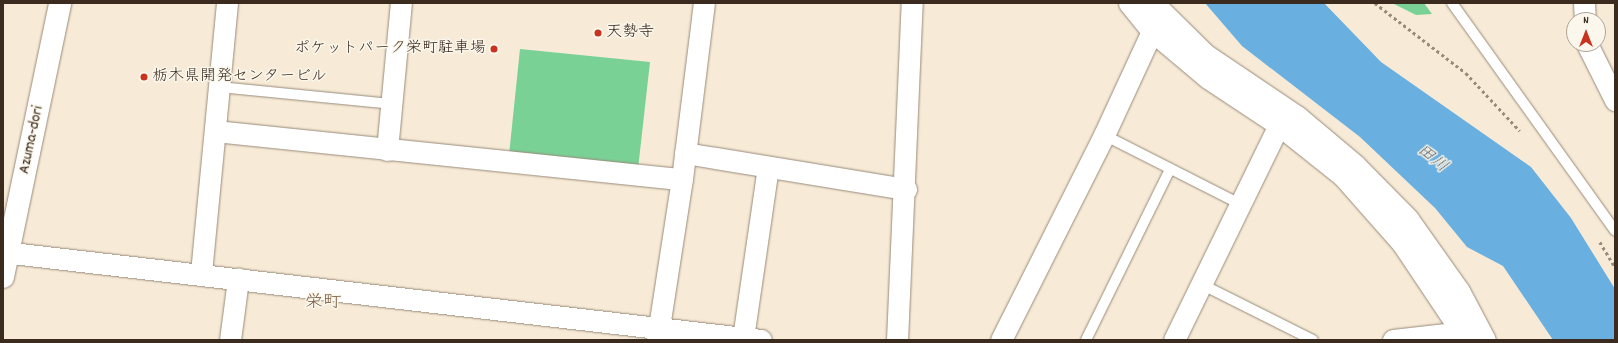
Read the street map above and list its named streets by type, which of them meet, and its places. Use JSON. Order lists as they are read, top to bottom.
{
  "streets": {
    "main road": ["Azuma-dori"]
  },
  "districts": ["栄町"],
  "water": ["田川"],
  "places": ["天勢寺", "ポケットパーク栄町駐車場", "栃木県開発センタービル"],
  "north": "top"
}
